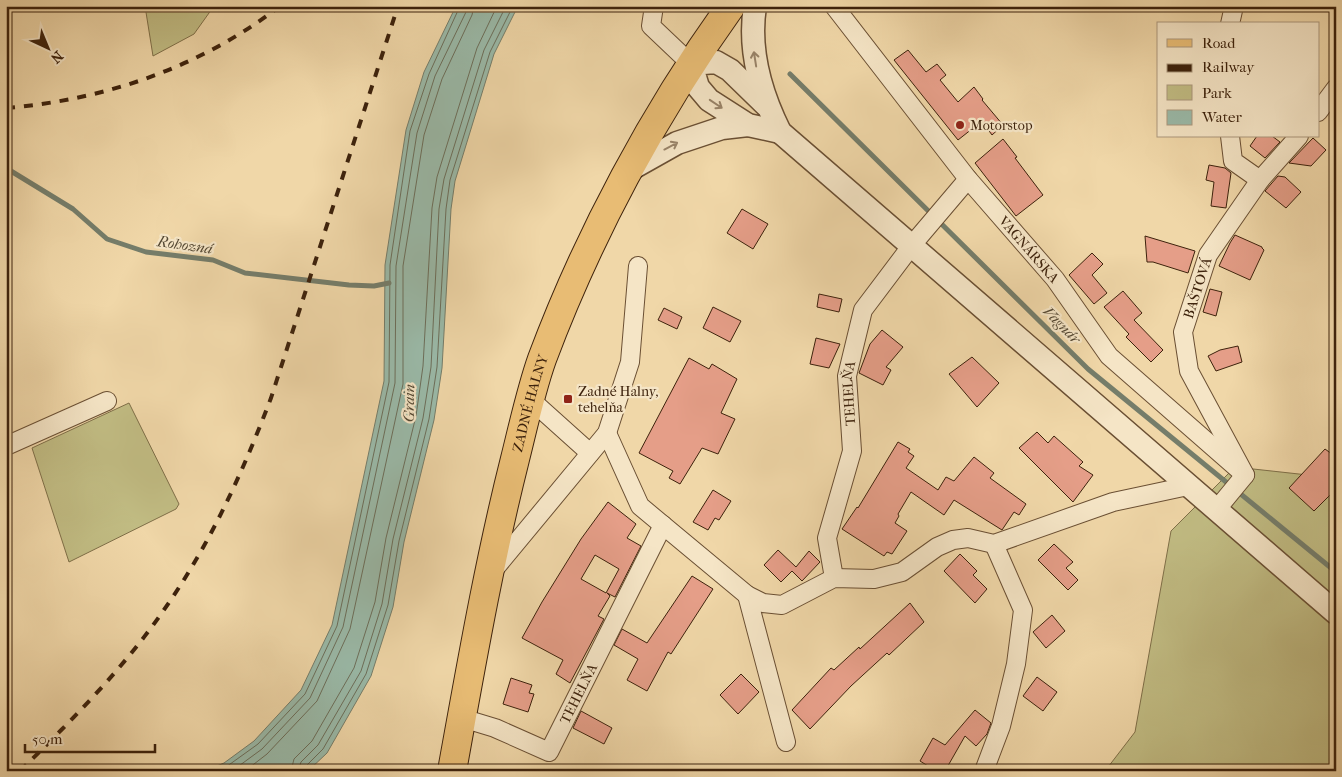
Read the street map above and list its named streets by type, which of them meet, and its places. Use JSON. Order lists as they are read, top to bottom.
{
  "streets": {
    "main road": ["ZADNÉ HALNY"],
    "street": ["VAGNÁRSKA", "BAŠTOVÁ", "TEHELŇA"]
  },
  "crossings": [
    ["VAGNÁRSKA", "BAŠTOVÁ"],
    ["VAGNÁRSKA", "TEHELŇA"],
    ["TEHELŇA", "ZADNÉ HALNY"]
  ],
  "water": ["Rohozná", "Vagnár", "Grain"],
  "places": {
    "other": ["Motorstop"],
    "transit": ["Zadné Halny, tehelňa"]
  },
  "legend": [
    "Road",
    "Railway",
    "Park",
    "Water"
  ],
  "scale_bar": "50 m",
  "north": "bottom right"
}
